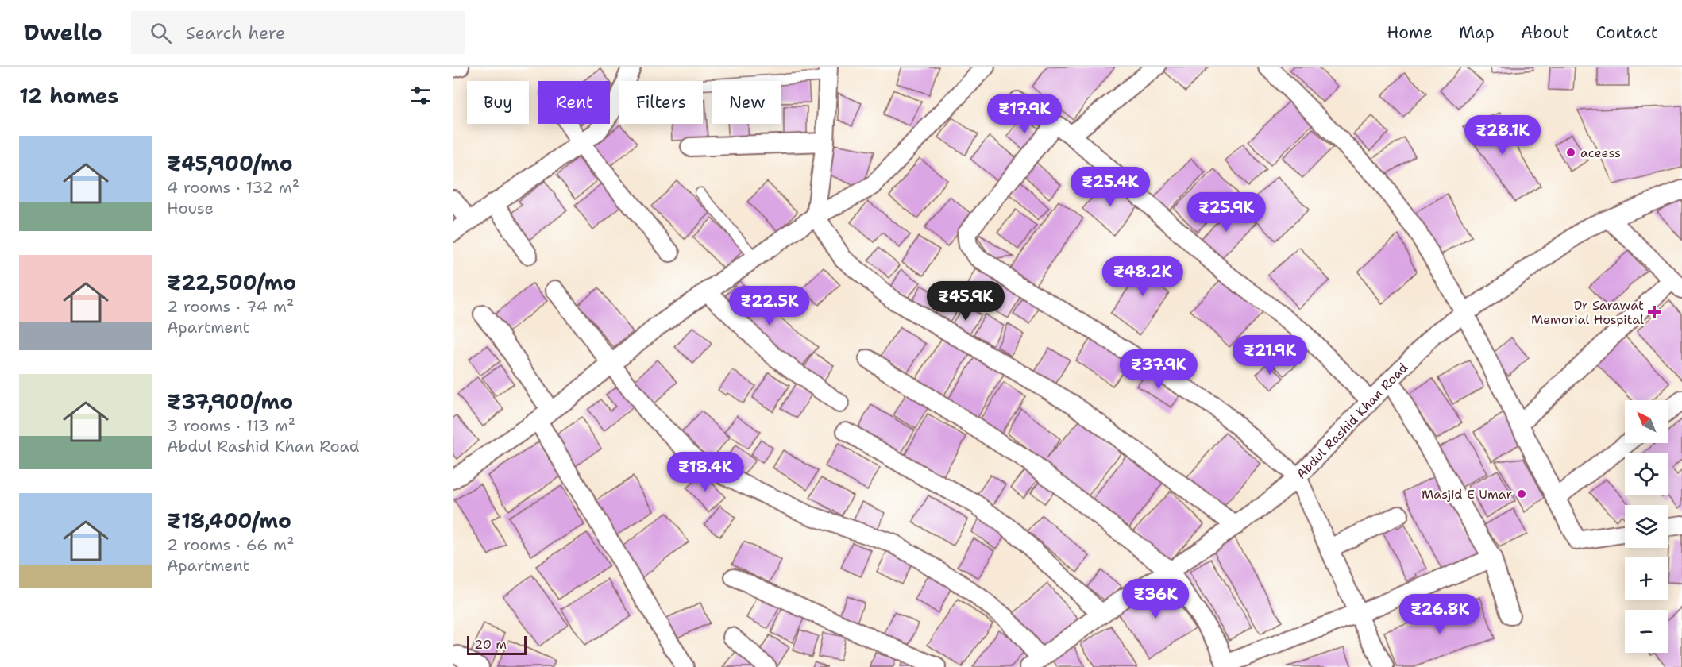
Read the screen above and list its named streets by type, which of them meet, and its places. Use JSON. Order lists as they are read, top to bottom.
{
  "streets": {
    "street": ["Abdul Rashid Khan Road"]
  },
  "places": {
    "other": ["aceess", "Masjid E Umar"],
    "health": ["Dr Sarawat Memorial Hospital"]
  },
  "scale_bar": "20 m",
  "north": "top left",
  "page": {
    "header": "Dwello",
    "search": "Search here",
    "nav": [
      "Home",
      "Map",
      "About",
      "Contact"
    ],
    "heading": "12 homes",
    "chip": [
      "Buy",
      "Rent",
      "Filters",
      "New"
    ],
    "price": [
      "₹17.9K",
      "₹28.1K",
      "₹25.4K",
      "₹25.9K",
      "₹48.2K",
      "₹45.9K",
      "₹22.5K",
      "₹21.9K",
      "₹37.9K",
      "₹18.4K",
      "₹36K",
      "₹26.8K"
    ],
    "list": [
      {
        "name": "₹45,900/mo",
        "note": "4 rooms · 132 m² · House"
      },
      {
        "name": "₹22,500/mo",
        "note": "2 rooms · 74 m² · Apartment"
      },
      {
        "name": "₹37,900/mo",
        "note": "3 rooms · 113 m² · Abdul Rashid Khan Road"
      },
      {
        "name": "₹18,400/mo",
        "note": "2 rooms · 66 m² · Apartment"
      }
    ],
    "map_buttons": ["+", "−"],
    "scale": "20 m"
  }
}
